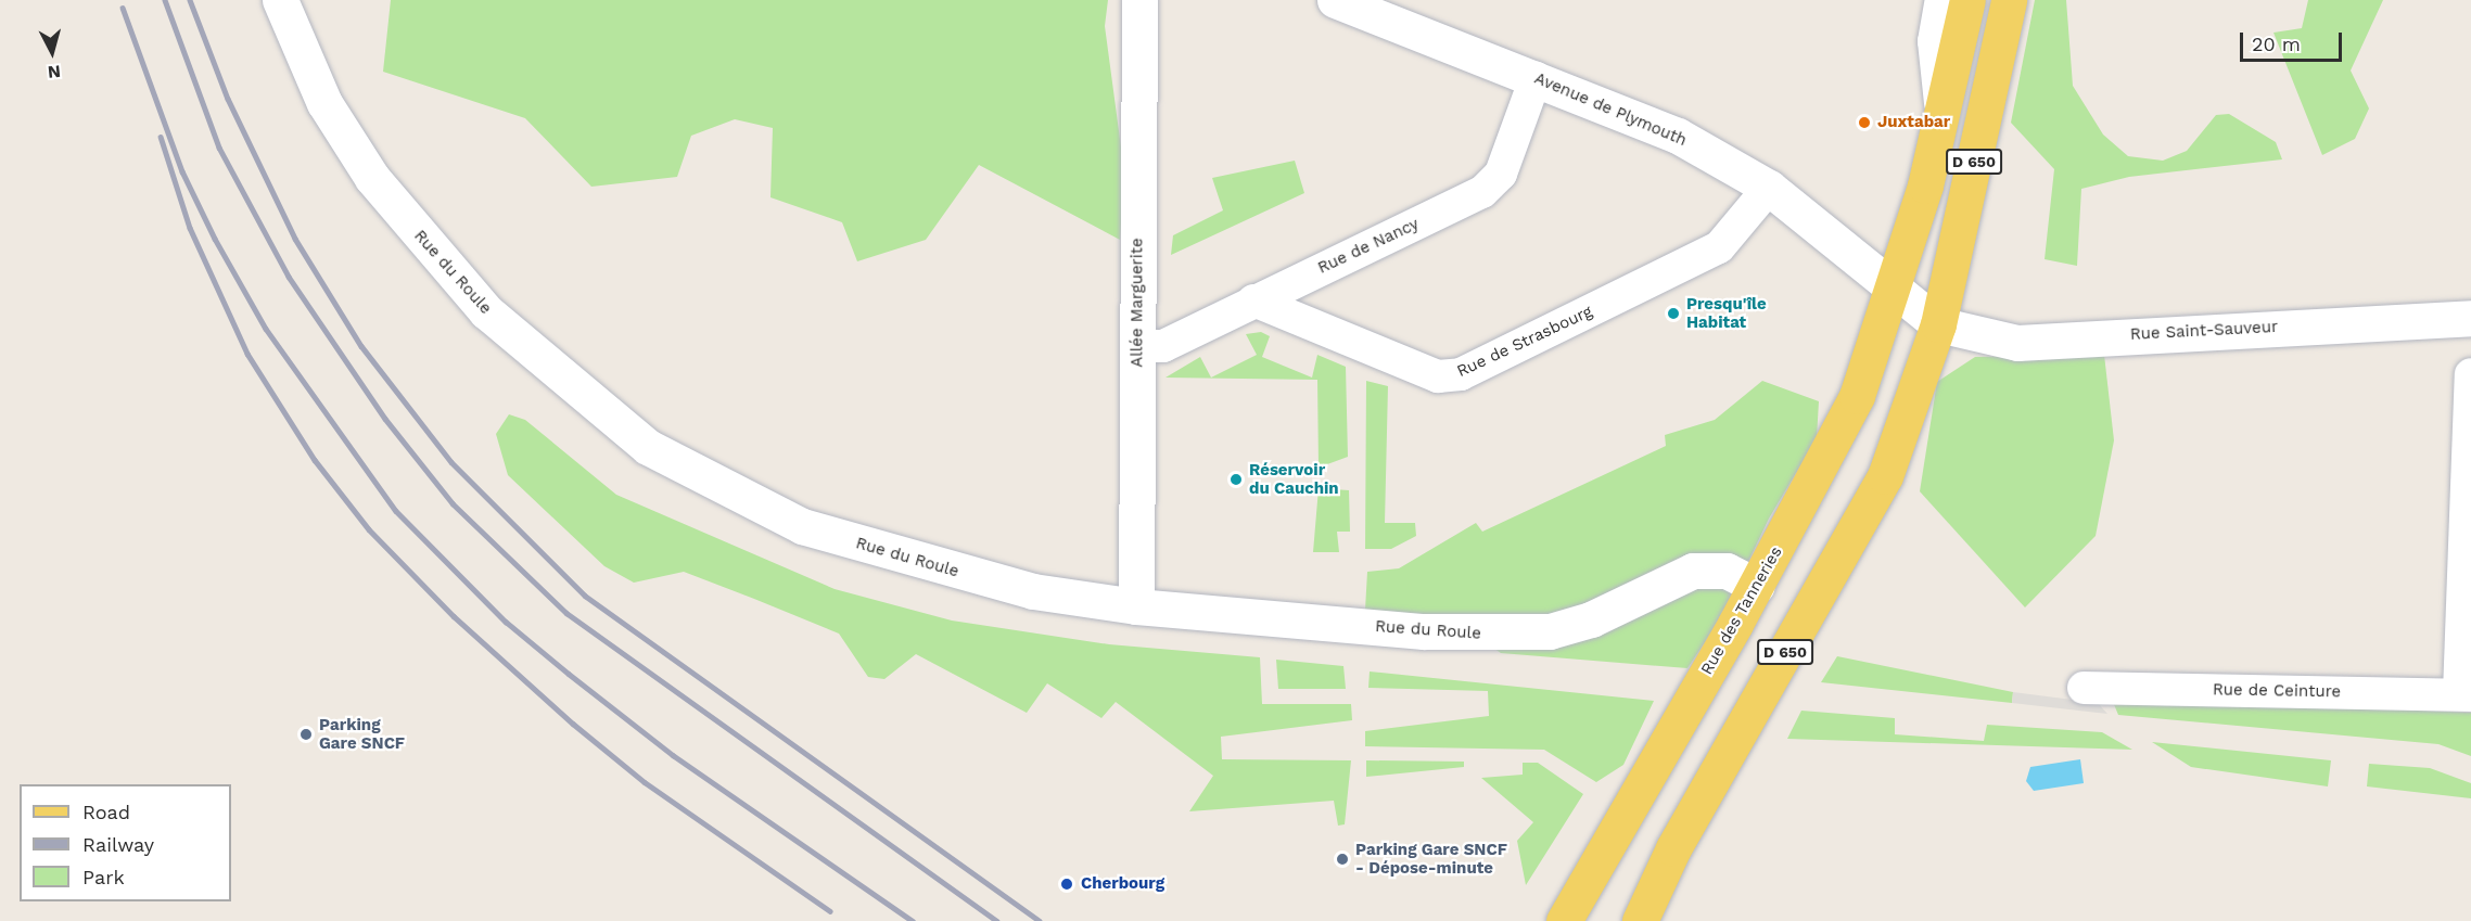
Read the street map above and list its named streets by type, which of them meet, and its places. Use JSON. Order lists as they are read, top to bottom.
{
  "streets": {
    "main road": ["D 650", "Rue des Tanneries"],
    "street": [
      "Avenue de Plymouth",
      "Rue de Nancy",
      "Rue du Roule",
      "Allée Marguerite",
      "Rue Saint-Sauveur",
      "Rue de Strasbourg",
      "Rue de Ceinture"
    ]
  },
  "crossings": [
    ["Avenue de Plymouth", "D 650"],
    ["Avenue de Plymouth", "Rue de Nancy"],
    ["Avenue de Plymouth", "Rue Saint-Sauveur"],
    ["Avenue de Plymouth", "Rue de Strasbourg"],
    ["Avenue de Plymouth", "Rue des Tanneries"],
    ["D 650", "Rue Saint-Sauveur"],
    ["D 650", "Rue des Tanneries"],
    ["Rue de Nancy", "Allée Marguerite"],
    ["Rue de Nancy", "Rue de Strasbourg"],
    ["Rue du Roule", "Allée Marguerite"],
    ["Rue du Roule", "Rue des Tanneries"]
  ],
  "places": [
    "Juxtabar",
    "Presqu'île Habitat",
    "Réservoir du Cauchin",
    "Parking Gare SNCF",
    "Parking Gare SNCF - Dépose-minute",
    "Cherbourg"
  ],
  "legend": ["Road", "Railway", "Park"],
  "scale_bar": "20 m",
  "north": "bottom"
}
